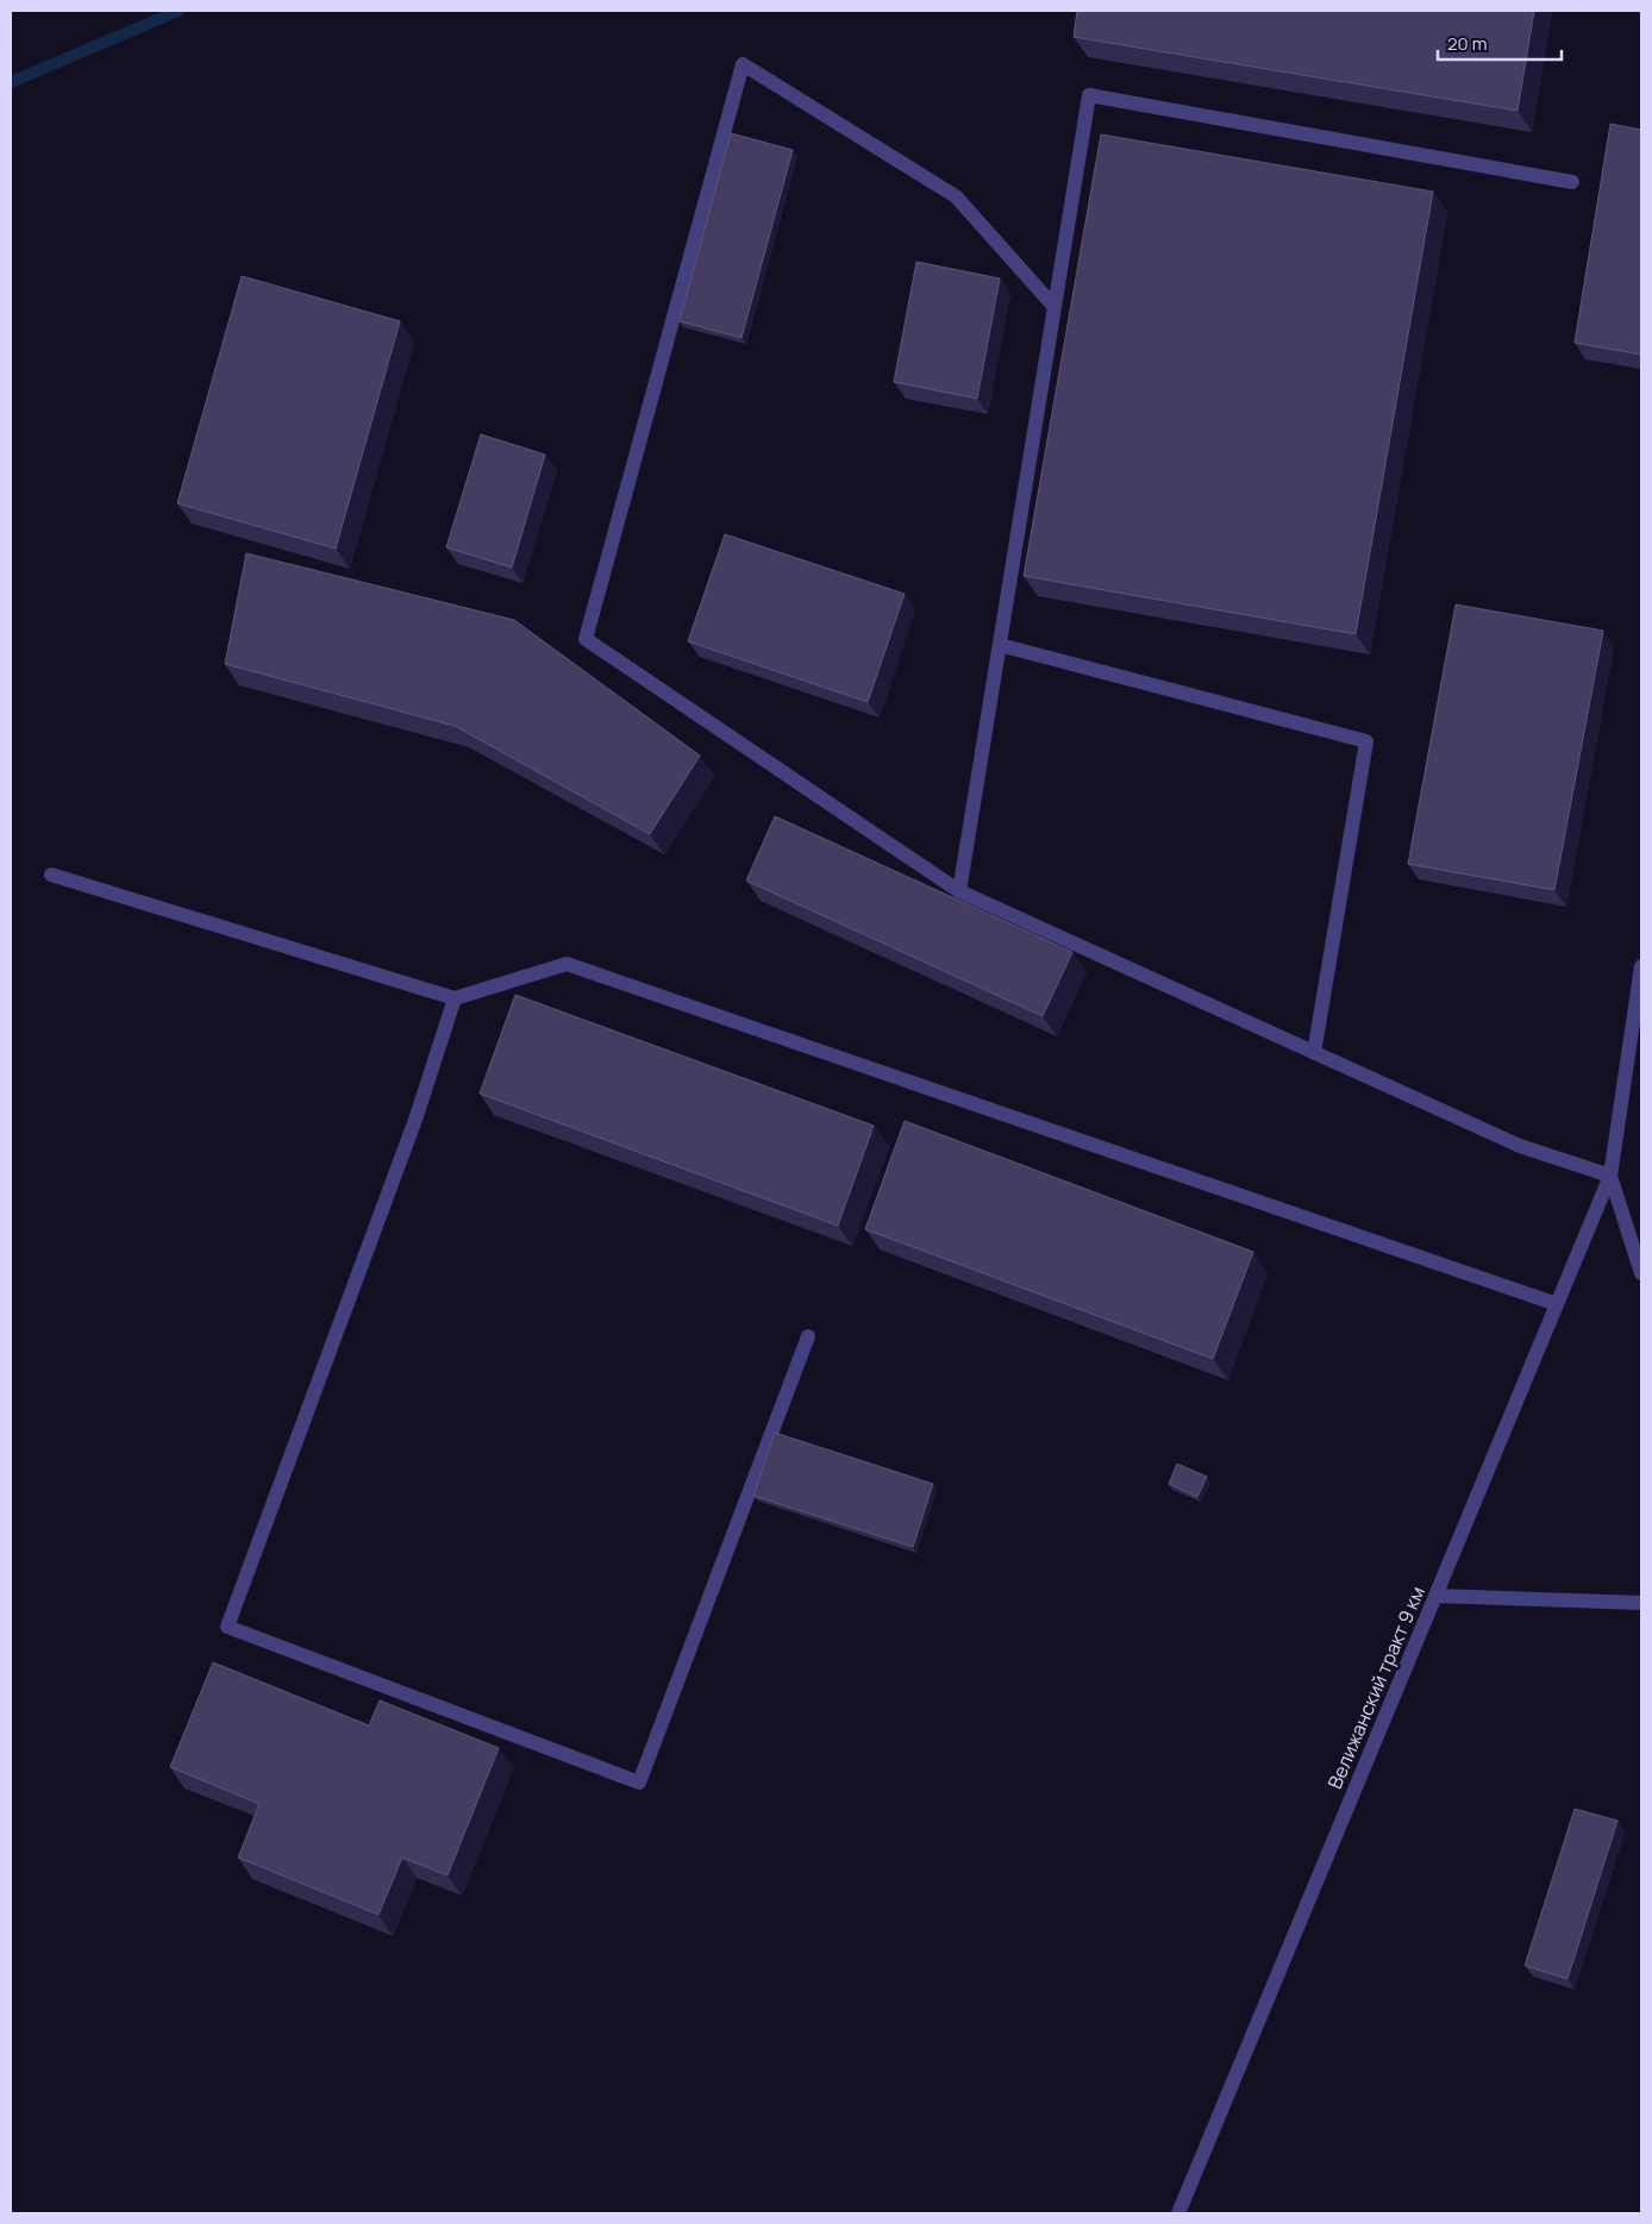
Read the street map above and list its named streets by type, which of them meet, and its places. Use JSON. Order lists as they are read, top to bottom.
{
  "streets": {
    "street": ["Велижанский тракт 9 км"]
  },
  "scale_bar": "20 m"
}
